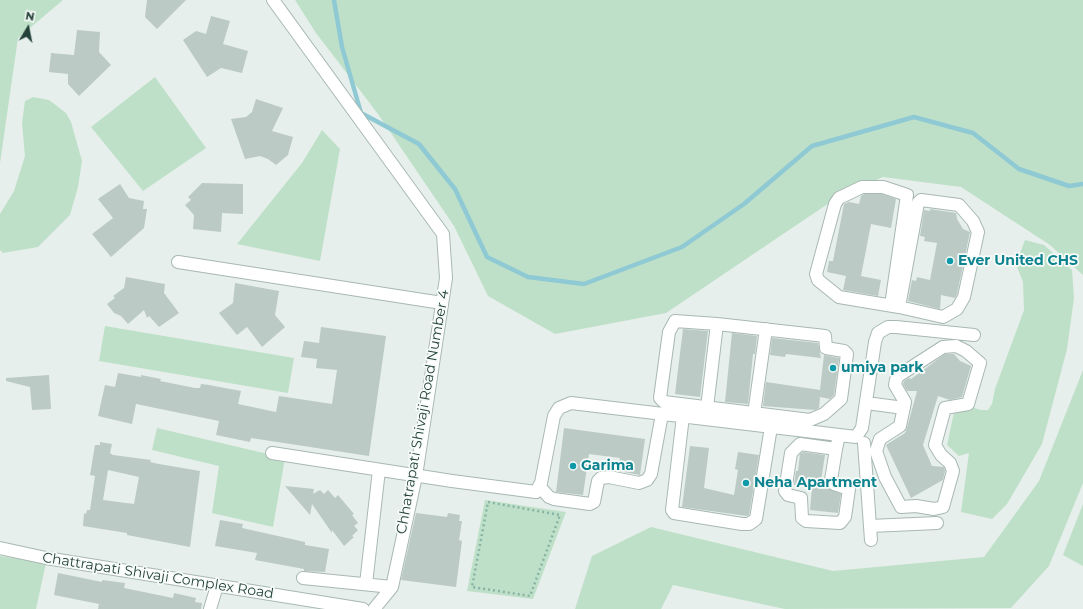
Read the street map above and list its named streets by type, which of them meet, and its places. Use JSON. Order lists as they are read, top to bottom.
{
  "streets": {
    "street": ["Chhatrapati Shivaji Road Number 4", "Chattrapati Shivaji Complex Road"]
  },
  "places": [
    "Ever United CHS",
    "umiya park",
    "Garima",
    "Neha Apartment"
  ],
  "north": "top"
}
